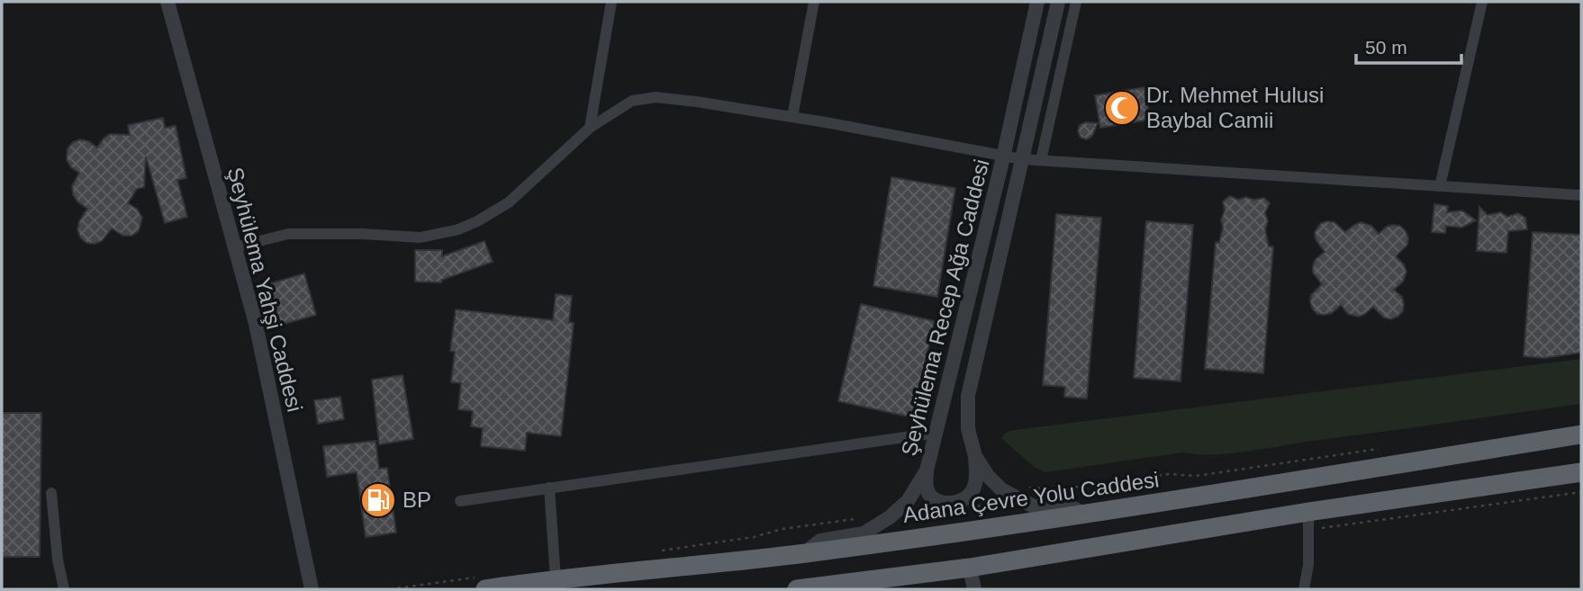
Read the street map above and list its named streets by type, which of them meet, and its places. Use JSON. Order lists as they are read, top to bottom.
{
  "streets": {
    "highway": ["Adana Çevre Yolu Caddesi"],
    "street": ["Şeyhülema Yahşi Caddesi", "Şeyhülema Recep Ağa Caddesi"]
  },
  "crossings": [
    ["Şeyhülema Recep Ağa Caddesi", "Adana Çevre Yolu Caddesi"]
  ],
  "places": {
    "mosque": ["Dr. Mehmet Hulusi Baybal Camii"],
    "fuel station": ["BP"]
  },
  "scale_bar": "50 m"
}
